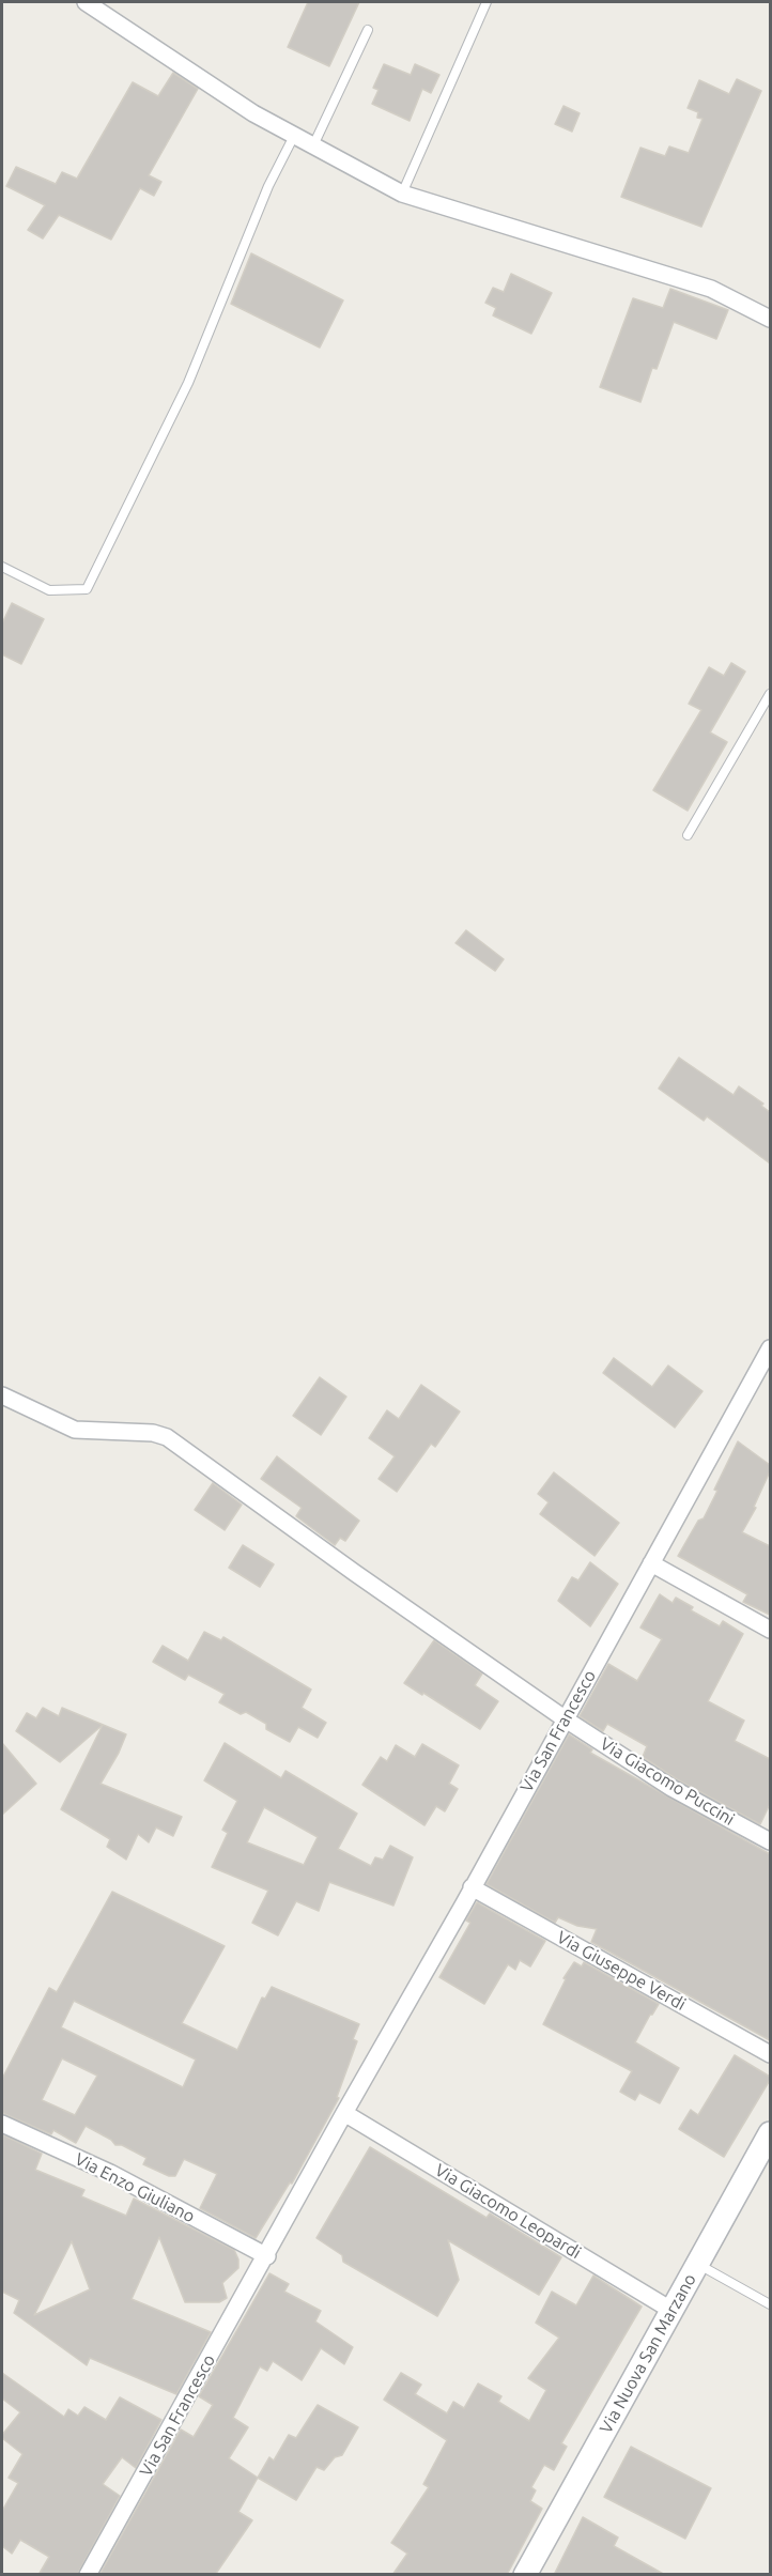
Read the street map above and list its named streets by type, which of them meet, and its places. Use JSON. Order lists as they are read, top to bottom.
{
  "streets": {
    "main road": ["Via Nuova San Marzano"],
    "street": [
      "Via San Francesco",
      "Via Giacomo Puccini",
      "Via Giuseppe Verdi",
      "Via Enzo Giuliano",
      "Via Giacomo Leopardi"
    ]
  },
  "crossings": [
    ["Via San Francesco", "Via Giacomo Puccini"],
    ["Via San Francesco", "Via Giuseppe Verdi"],
    ["Via San Francesco", "Via Enzo Giuliano"],
    ["Via San Francesco", "Via Giacomo Leopardi"],
    ["Via Giacomo Leopardi", "Via Nuova San Marzano"]
  ]
}
